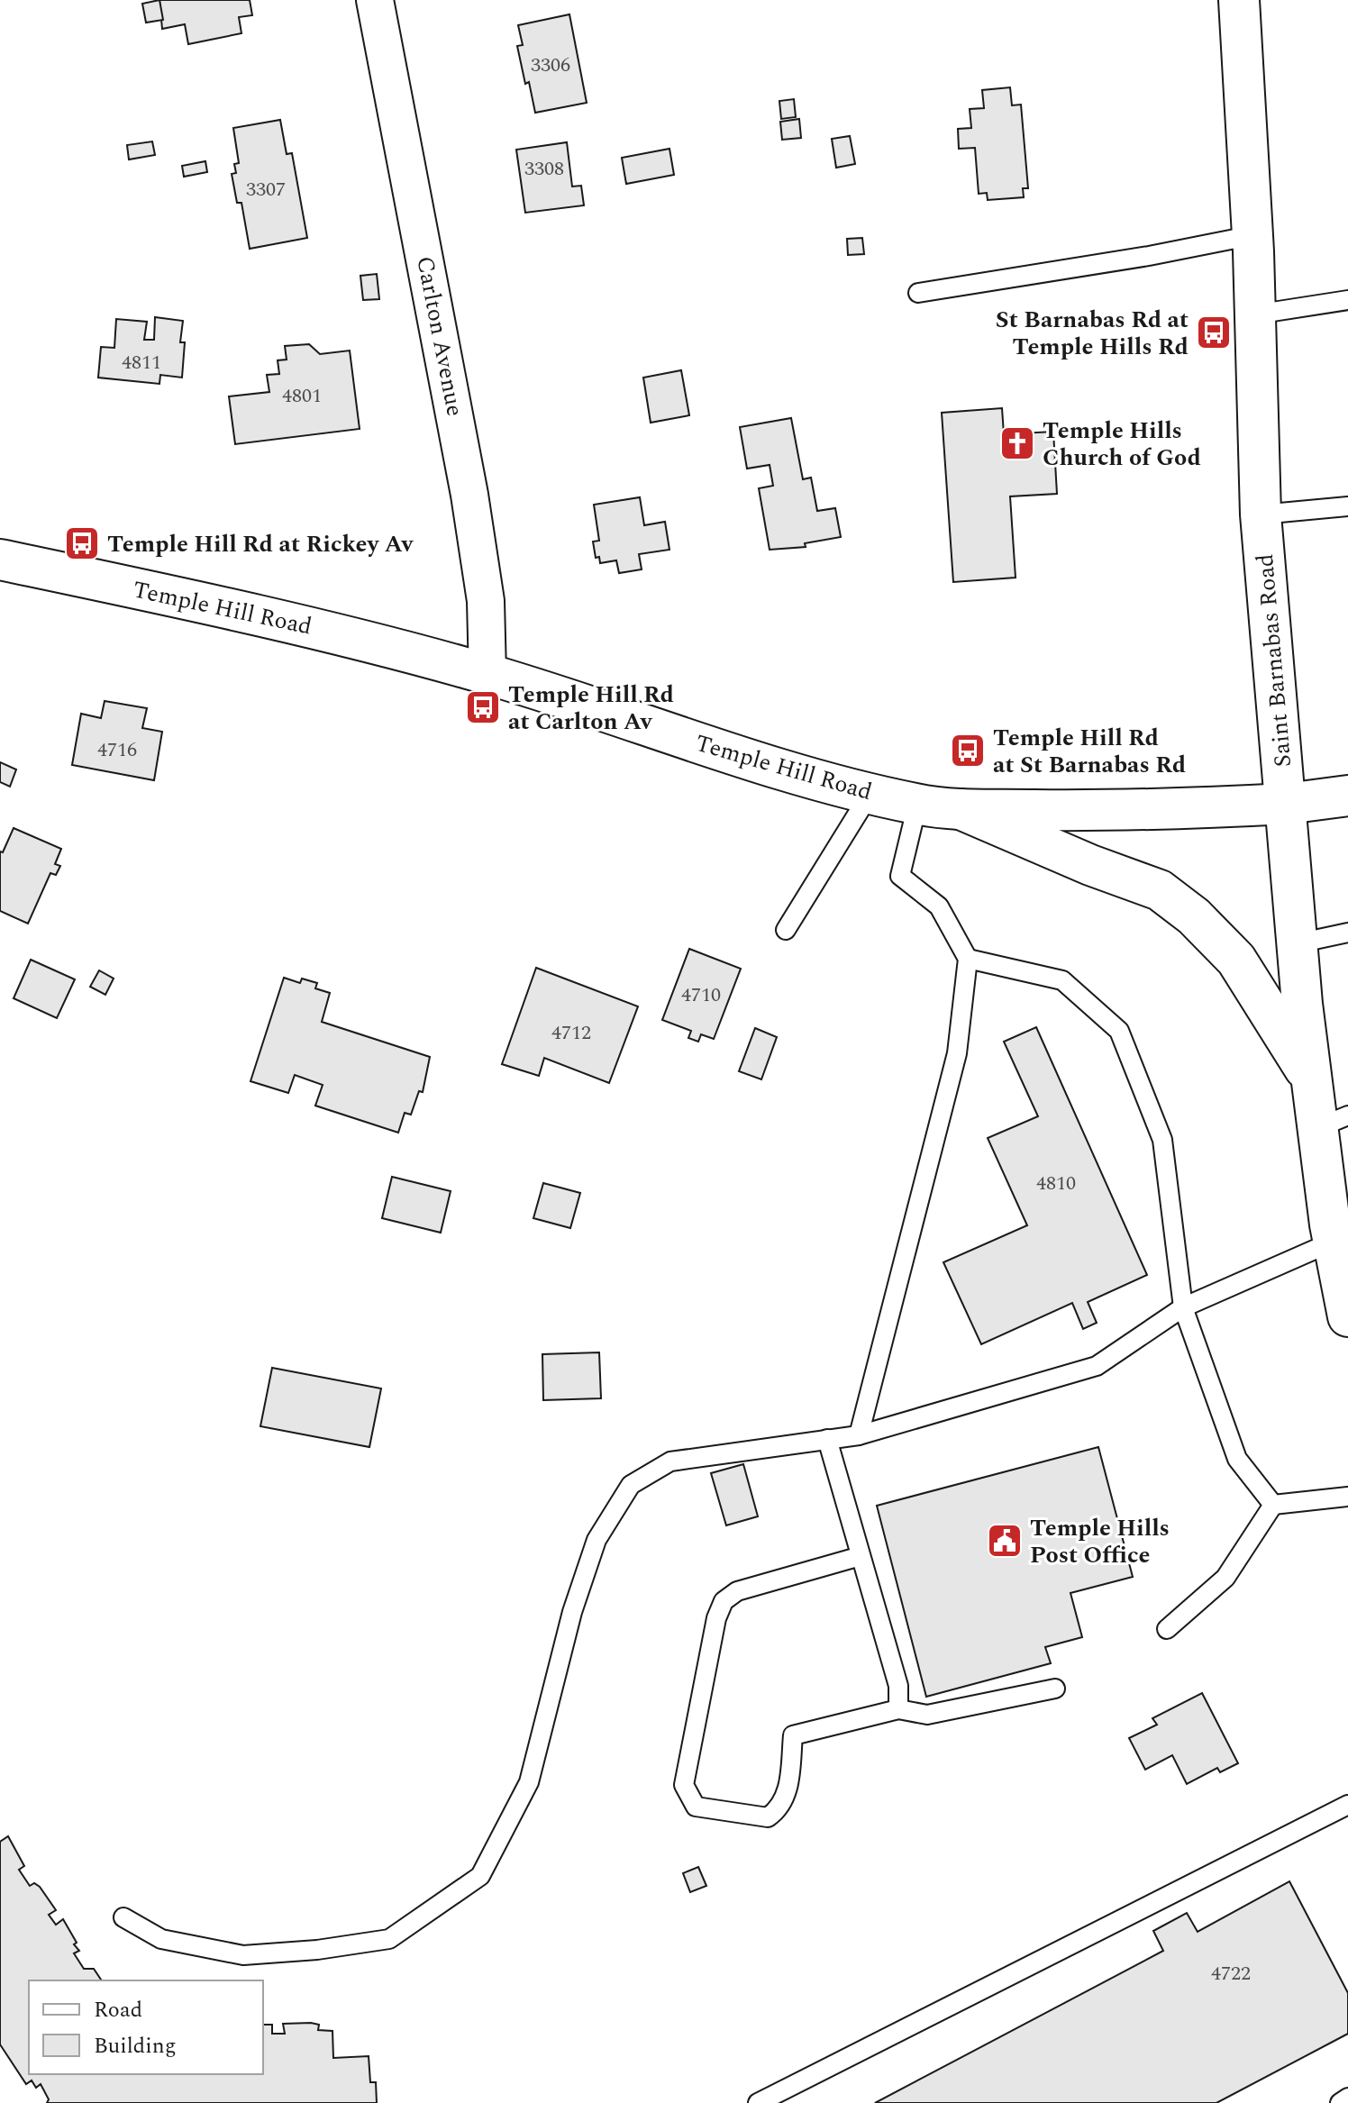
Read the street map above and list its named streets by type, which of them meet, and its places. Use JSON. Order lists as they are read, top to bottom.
{
  "streets": {
    "main road": ["Temple Hill Road", "Saint Barnabas Road"],
    "street": ["Carlton Avenue"]
  },
  "crossings": [
    ["Carlton Avenue", "Temple Hill Road"],
    ["Temple Hill Road", "Saint Barnabas Road"]
  ],
  "places": {
    "bus stop": [
      "St Barnabas Rd at Temple Hills Rd",
      "Temple Hill Rd at Rickey Av",
      "Temple Hill Rd at Carlton Av",
      "Temple Hill Rd at St Barnabas Rd"
    ],
    "church": ["Temple Hills Church of God"],
    "public building": ["Temple Hills Post Office"]
  },
  "house_numbers": [
    "3306",
    "3308",
    "3307",
    "4811",
    "4801",
    "4716",
    "4710",
    "4712",
    "4810",
    "4722"
  ],
  "legend": ["Road", "Building"]
}
